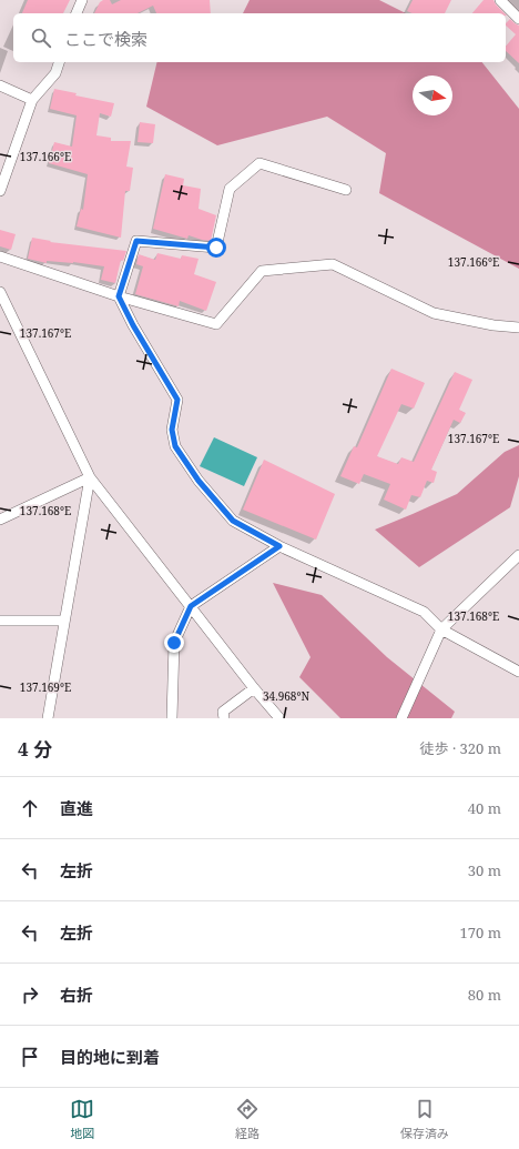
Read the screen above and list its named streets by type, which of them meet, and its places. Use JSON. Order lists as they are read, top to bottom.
{
  "north": "right",
  "page": {
    "search": "ここで検索",
    "heading": ["4 分", "徒歩 · 320 m"],
    "list": [
      ["直進", "40 m"],
      ["左折", "30 m"],
      ["左折", "170 m"],
      ["右折", "80 m"],
      "目的地に到着"
    ],
    "nav": ["地図", "経路", "保存済み"]
  },
  "coordinates": [
    "137.166°E",
    "137.167°E",
    "137.168°E",
    "137.169°E",
    "34.968°N"
  ]
}
